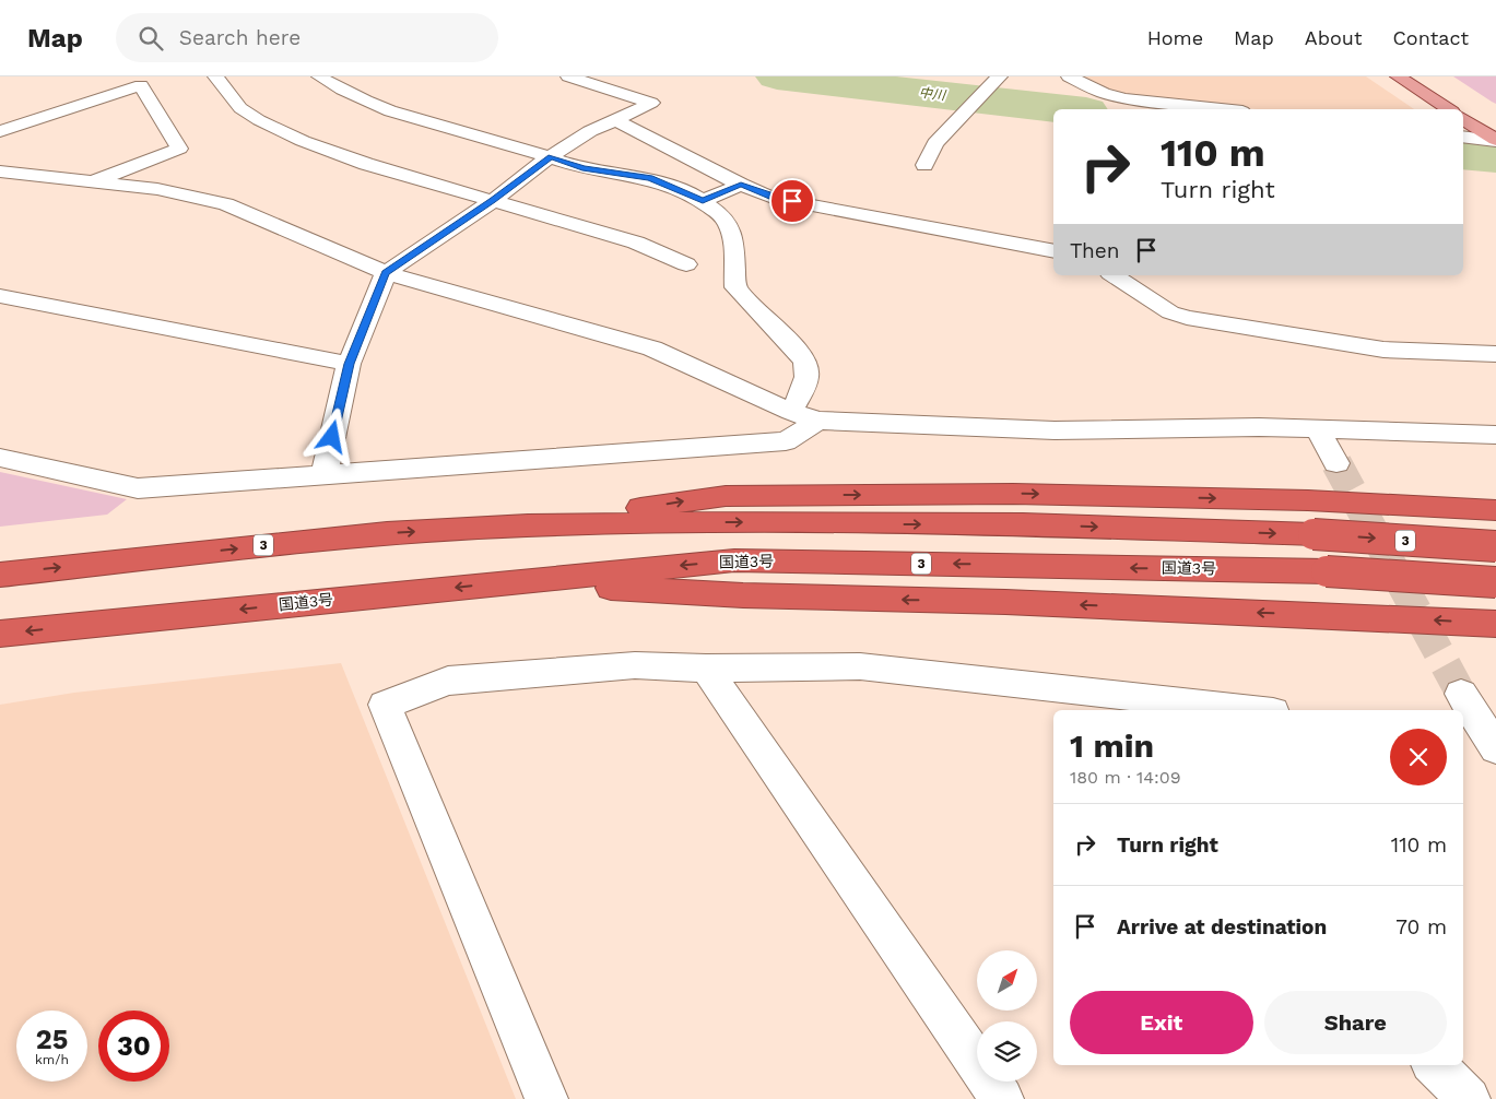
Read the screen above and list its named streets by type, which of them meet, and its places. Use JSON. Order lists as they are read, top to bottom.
{
  "streets": {
    "highway": ["3", "国道3号"]
  },
  "water": ["中川"],
  "north": "top right",
  "page": {
    "header": "Map",
    "search": "Search here",
    "nav": [
      "Home",
      "Map",
      "About",
      "Contact"
    ],
    "turn": ["110 m", "Turn right"],
    "then": "Then",
    "heading": ["1 min", "180 m · 14:09"],
    "list": [
      {
        "name": "Turn right",
        "value": "110 m"
      },
      {
        "name": "Arrive at destination",
        "value": "70 m"
      }
    ],
    "buttons": ["Exit", "Share"],
    "speed": "25 km/h",
    "limit": "30"
  }
}
